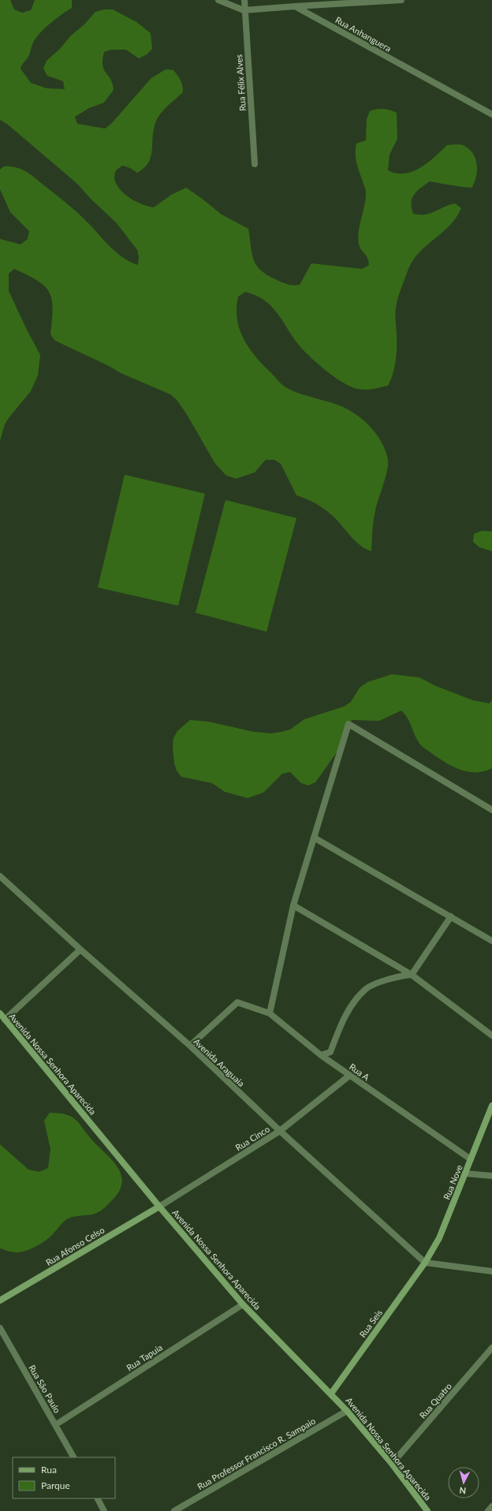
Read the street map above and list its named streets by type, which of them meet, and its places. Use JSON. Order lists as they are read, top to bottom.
{
  "streets": {
    "street": [
      "Rua Anhanguera",
      "Rua Félix Alves",
      "Avenida Araguaia",
      "Avenida Nossa Senhora Aparecida",
      "Rua A",
      "Rua Cinco",
      "Rua Nove",
      "Rua Afonso Celso",
      "Rua Seis",
      "Rua Tapuia",
      "Rua São Paulo",
      "Rua Quatro",
      "Rua Professor Francisco R. Sampaio"
    ]
  },
  "crossings": [
    ["Avenida Araguaia", "Rua A"],
    ["Avenida Araguaia", "Rua Cinco"],
    ["Avenida Araguaia", "Rua Nove"],
    ["Avenida Araguaia", "Rua Seis"],
    ["Avenida Nossa Senhora Aparecida", "Rua Cinco"],
    ["Avenida Nossa Senhora Aparecida", "Rua Afonso Celso"],
    ["Avenida Nossa Senhora Aparecida", "Rua Seis"],
    ["Avenida Nossa Senhora Aparecida", "Rua Tapuia"],
    ["Avenida Nossa Senhora Aparecida", "Rua Quatro"],
    ["Avenida Nossa Senhora Aparecida", "Rua Professor Francisco R. Sampaio"],
    ["Rua A", "Rua Cinco"],
    ["Rua A", "Rua Nove"],
    ["Rua Cinco", "Rua Afonso Celso"],
    ["Rua Nove", "Rua Seis"],
    ["Rua Tapuia", "Rua São Paulo"]
  ],
  "legend": ["Rua", "Parque"],
  "north": "bottom"
}
